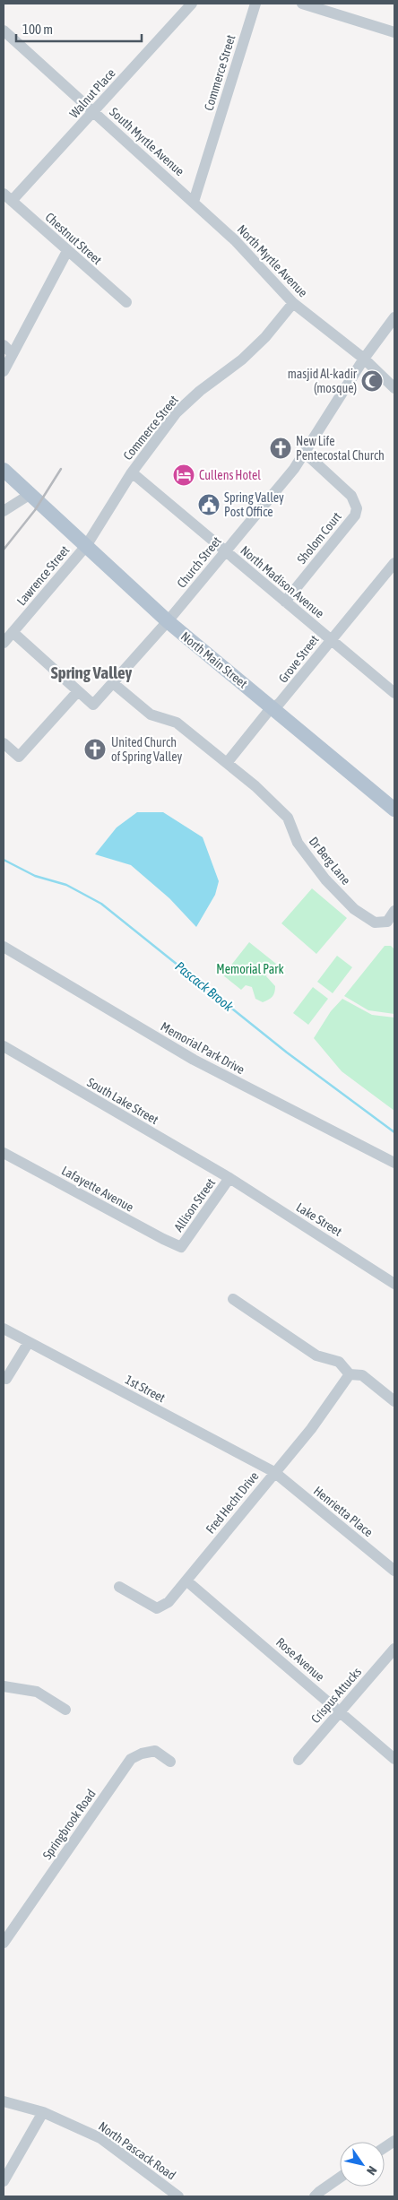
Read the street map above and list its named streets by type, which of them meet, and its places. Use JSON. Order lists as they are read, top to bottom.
{
  "streets": {
    "main road": ["North Main Street"],
    "street": [
      "Commerce Street",
      "Walnut Place",
      "South Myrtle Avenue",
      "Chestnut Street",
      "North Myrtle Avenue",
      "Sholom Court",
      "Church Street",
      "Lawrence Street",
      "North Madison Avenue",
      "Grove Street",
      "Dr Berg Lane",
      "Memorial Park Drive",
      "South Lake Street",
      "Lafayette Avenue",
      "Allison Street",
      "Lake Street",
      "1st Street",
      "Fred Hecht Drive",
      "Henrietta Place",
      "Rose Avenue",
      "Crispus Attucks",
      "Springbrook Road",
      "North Pascack Road"
    ]
  },
  "crossings": [
    ["Commerce Street", "South Myrtle Avenue"],
    ["Commerce Street", "North Myrtle Avenue"],
    ["Commerce Street", "Lawrence Street"],
    ["Commerce Street", "North Madison Avenue"],
    ["Commerce Street", "North Main Street"],
    ["Walnut Place", "South Myrtle Avenue"],
    ["Walnut Place", "Chestnut Street"],
    ["South Myrtle Avenue", "North Myrtle Avenue"],
    ["North Myrtle Avenue", "Church Street"],
    ["Sholom Court", "Church Street"],
    ["Sholom Court", "North Madison Avenue"],
    ["Church Street", "North Madison Avenue"],
    ["Church Street", "North Main Street"],
    ["Church Street", "Dr Berg Lane"],
    ["Lawrence Street", "North Main Street"],
    ["North Madison Avenue", "Grove Street"],
    ["Grove Street", "North Main Street"],
    ["South Lake Street", "Allison Street"],
    ["South Lake Street", "Lake Street"],
    ["Lafayette Avenue", "Allison Street"],
    ["Allison Street", "Lake Street"],
    ["1st Street", "Fred Hecht Drive"],
    ["1st Street", "Henrietta Place"],
    ["Fred Hecht Drive", "Henrietta Place"],
    ["Fred Hecht Drive", "Rose Avenue"],
    ["Rose Avenue", "Crispus Attucks"]
  ],
  "districts": ["Spring Valley"],
  "water": ["Pascack Brook"],
  "parks": ["Memorial Park"],
  "places": {
    "mosque": ["masjid Al-kadir (mosque)"],
    "church": ["New Life Pentecostal Church", "United Church of Spring Valley"],
    "hotel": ["Cullens Hotel"],
    "public building": ["Spring Valley Post Office"]
  },
  "scale_bar": "100 m",
  "north": "bottom right"
}
